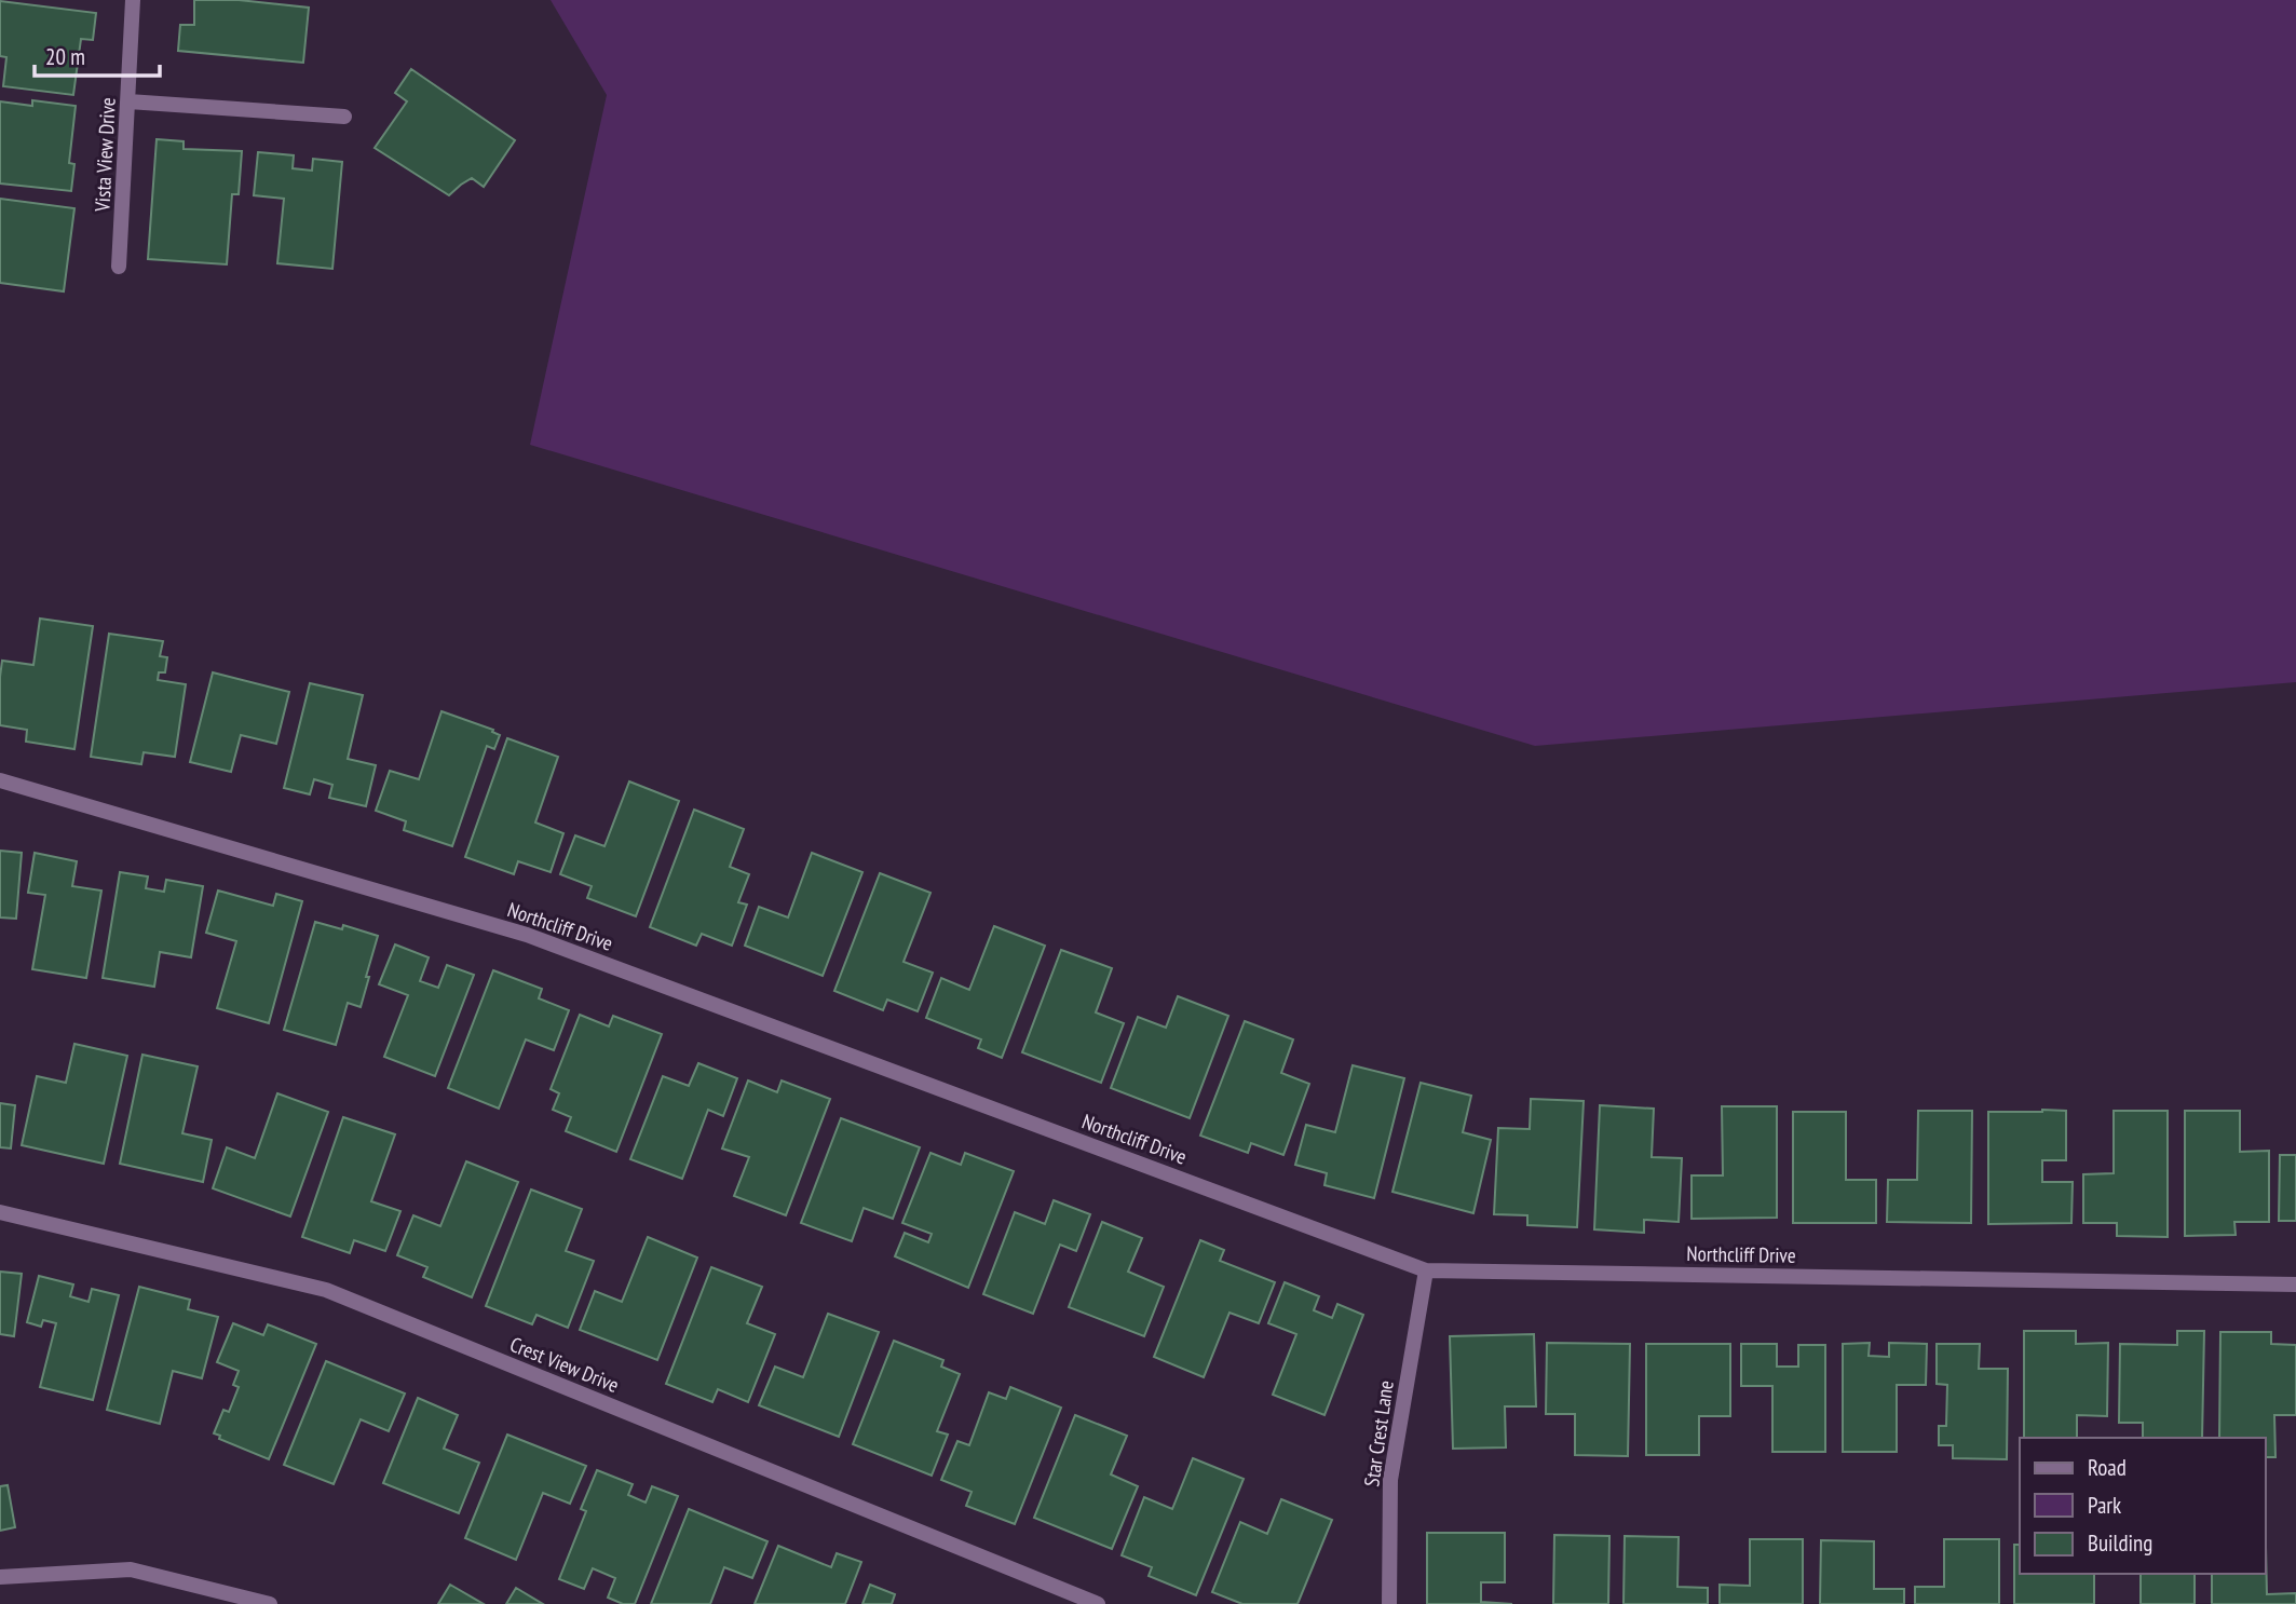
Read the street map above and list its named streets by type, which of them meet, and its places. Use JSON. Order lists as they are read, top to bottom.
{
  "streets": {
    "street": [
      "Vista View Drive",
      "Northcliff Drive",
      "Crest View Drive",
      "Star Crest Lane"
    ]
  },
  "crossings": [
    ["Northcliff Drive", "Star Crest Lane"]
  ],
  "legend": ["Road", "Park", "Building"],
  "scale_bar": "20 m"
}
